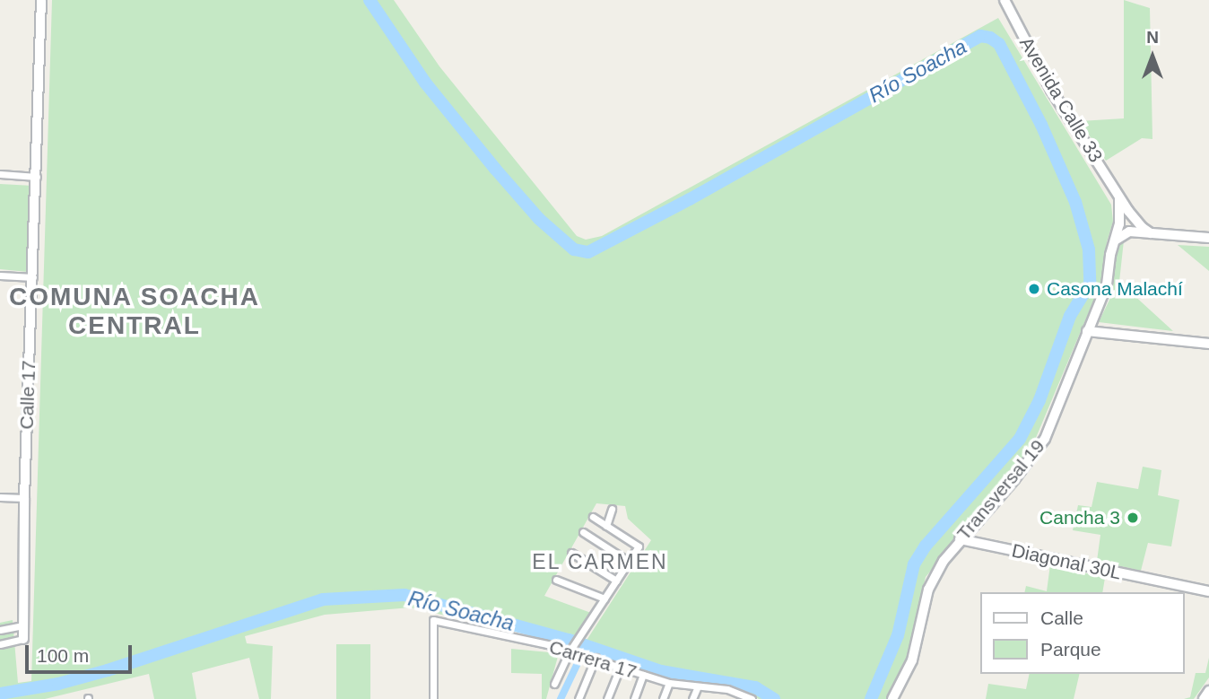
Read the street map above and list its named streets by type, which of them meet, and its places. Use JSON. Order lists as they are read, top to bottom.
{
  "streets": {
    "main road": [
      "Avenida Calle 33",
      "Calle 17",
      "Transversal 19",
      "Diagonal 30L"
    ],
    "street": ["Carrera 17"]
  },
  "crossings": [
    ["Avenida Calle 33", "Transversal 19"],
    ["Transversal 19", "Diagonal 30L"]
  ],
  "districts": ["COMUNA SOACHA CENTRAL", "EL CARMEN"],
  "water": ["Río Soacha"],
  "places": ["Casona Malachí", "Cancha 3"],
  "legend": ["Calle", "Parque"],
  "scale_bar": "100 m",
  "north": "top"
}
